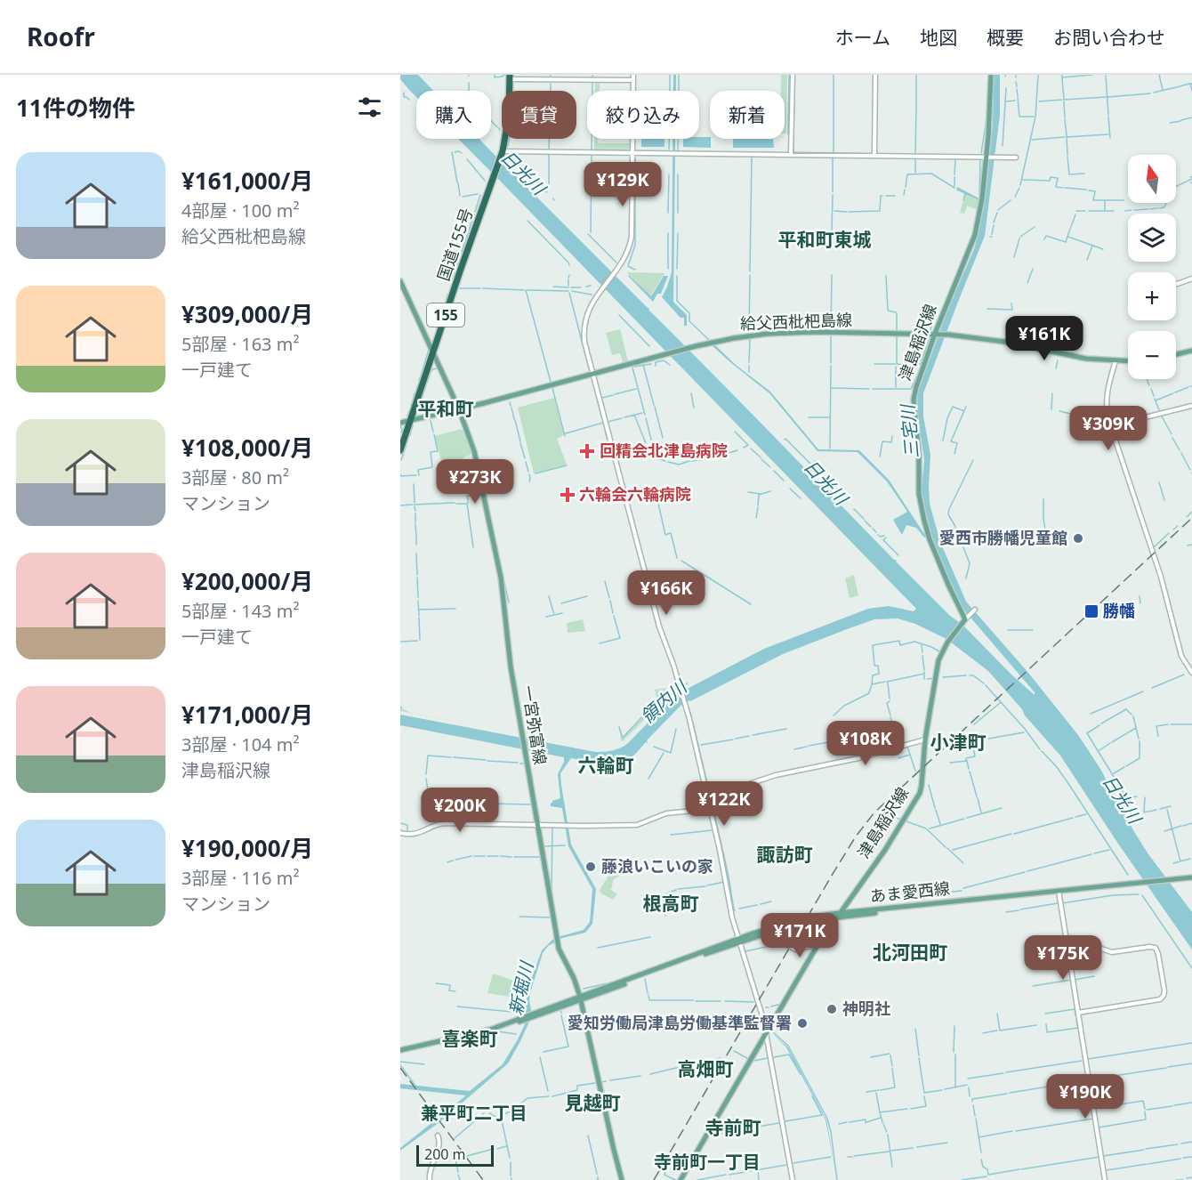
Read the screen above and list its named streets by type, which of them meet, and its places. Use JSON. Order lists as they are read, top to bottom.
{
  "streets": {
    "highway": ["国道155号", "155"],
    "main road": [
      "給父西枇杷島線",
      "津島稲沢線",
      "一宮弥富線",
      "あま愛西線"
    ]
  },
  "crossings": [
    ["国道155号", "給父西枇杷島線"],
    ["国道155号", "一宮弥富線"],
    ["給父西枇杷島線", "津島稲沢線"],
    ["給父西枇杷島線", "一宮弥富線"],
    ["津島稲沢線", "あま愛西線"],
    ["一宮弥富線", "あま愛西線"]
  ],
  "districts": [
    "平和町東城",
    "平和町",
    "小津町",
    "六輪町",
    "諏訪町",
    "根高町",
    "北河田町",
    "喜楽町",
    "高畑町",
    "見越町",
    "兼平町二丁目",
    "寺前町",
    "寺前町一丁目"
  ],
  "water": [
    "日光川",
    "三宅川",
    "領内川",
    "新堀川"
  ],
  "places": {
    "health": ["回精会北津島病院", "六輪会六輪病院"],
    "other": [
      "愛西市勝幡児童館",
      "藤浪いこいの家",
      "神明社",
      "愛知労働局津島労働基準監督署"
    ],
    "transit": ["勝幡"]
  },
  "scale_bar": "200 m",
  "north": "top",
  "page": {
    "header": "Roofr",
    "nav": [
      "ホーム",
      "地図",
      "概要",
      "お問い合わせ"
    ],
    "heading": "11件の物件",
    "chip": [
      "購入",
      "賃貸",
      "絞り込み",
      "新着"
    ],
    "list": [
      {
        "name": "¥161,000/月",
        "note": "4部屋 · 100 m² · 給父西枇杷島線"
      },
      {
        "name": "¥309,000/月",
        "note": "5部屋 · 163 m² · 一戸建て"
      },
      {
        "name": "¥108,000/月",
        "note": "3部屋 · 80 m² · マンション"
      },
      {
        "name": "¥200,000/月",
        "note": "5部屋 · 143 m² · 一戸建て"
      },
      {
        "name": "¥171,000/月",
        "note": "3部屋 · 104 m² · 津島稲沢線"
      },
      {
        "name": "¥190,000/月",
        "note": "3部屋 · 116 m² · マンション"
      }
    ],
    "map_buttons": ["+", "−"],
    "price": [
      "¥129K",
      "¥161K",
      "¥309K",
      "¥273K",
      "¥166K",
      "¥108K",
      "¥122K",
      "¥200K",
      "¥171K",
      "¥175K",
      "¥190K"
    ],
    "scale": "200 m"
  }
}
